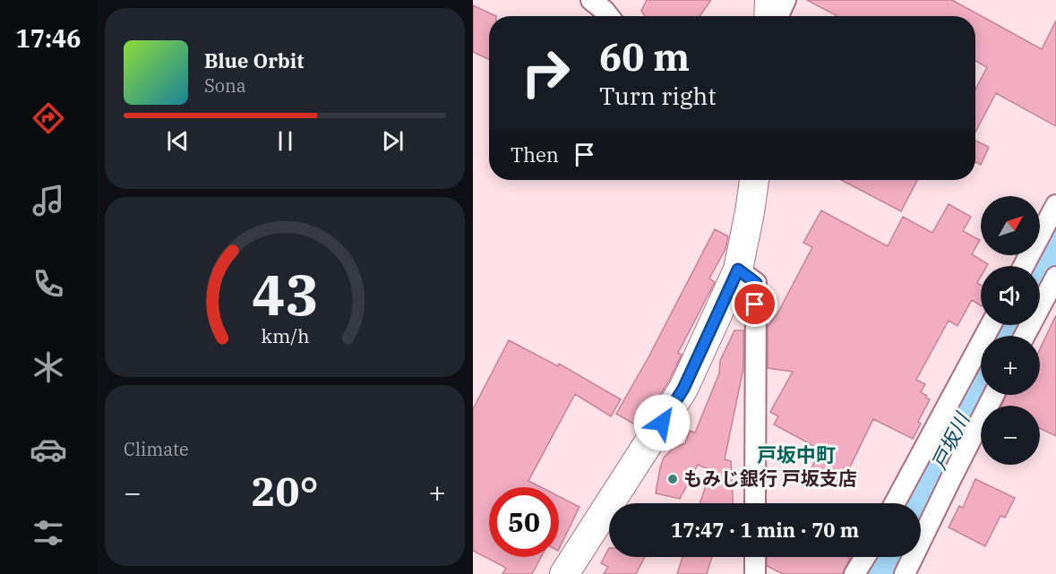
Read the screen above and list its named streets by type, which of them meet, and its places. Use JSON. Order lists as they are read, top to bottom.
{
  "districts": ["戸坂中町"],
  "water": ["戸坂川"],
  "places": ["もみじ銀行 戸坂支店"],
  "north": "top right",
  "page": {
    "tabs": "17:46",
    "turn": ["60 m", "Turn right"],
    "song": ["Blue Orbit", "Sona"],
    "then": "Then",
    "map_buttons": ["+", "−"],
    "tile": "Climate",
    "heat": ["−", "20°", "+"],
    "limit": "50",
    "trip": "17:47 · 1 min · 70 m",
    "gauge": ["43", "km/h"]
  }
}
